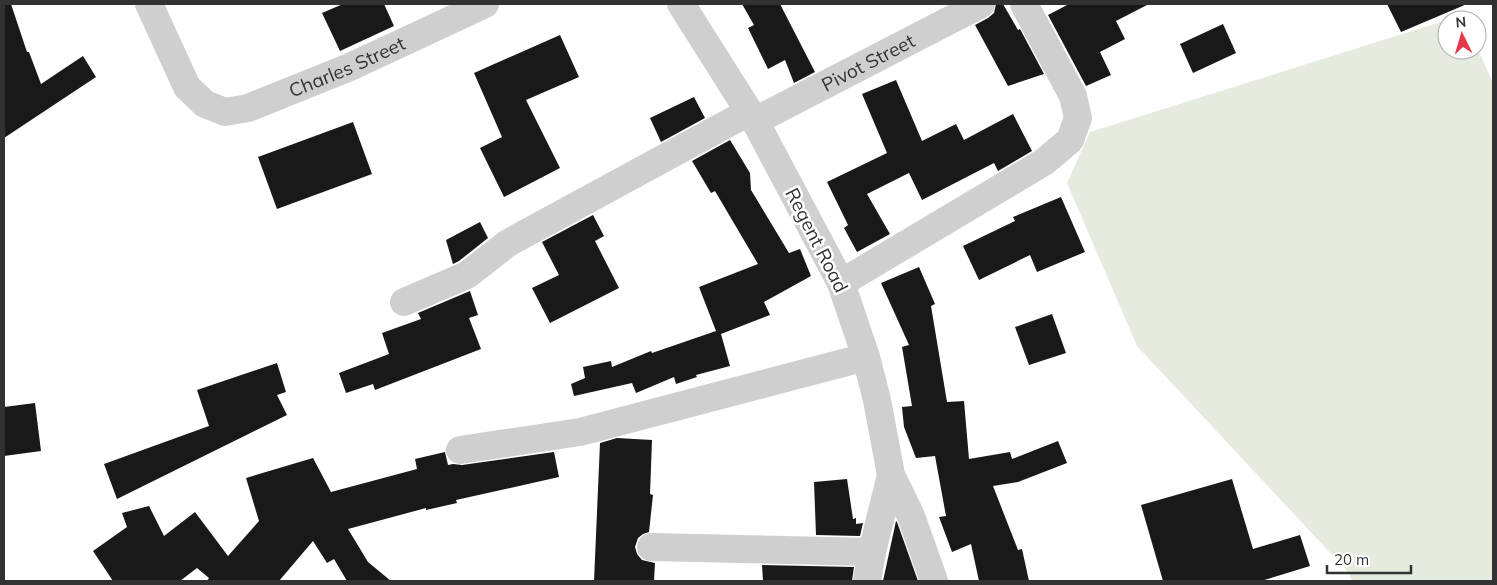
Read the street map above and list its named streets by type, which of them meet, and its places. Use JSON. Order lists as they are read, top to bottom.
{
  "streets": {
    "street": ["Pivot Street", "Charles Street", "Regent Road"]
  },
  "crossings": [
    ["Pivot Street", "Regent Road"]
  ],
  "scale_bar": "20 m",
  "north": "top"
}
